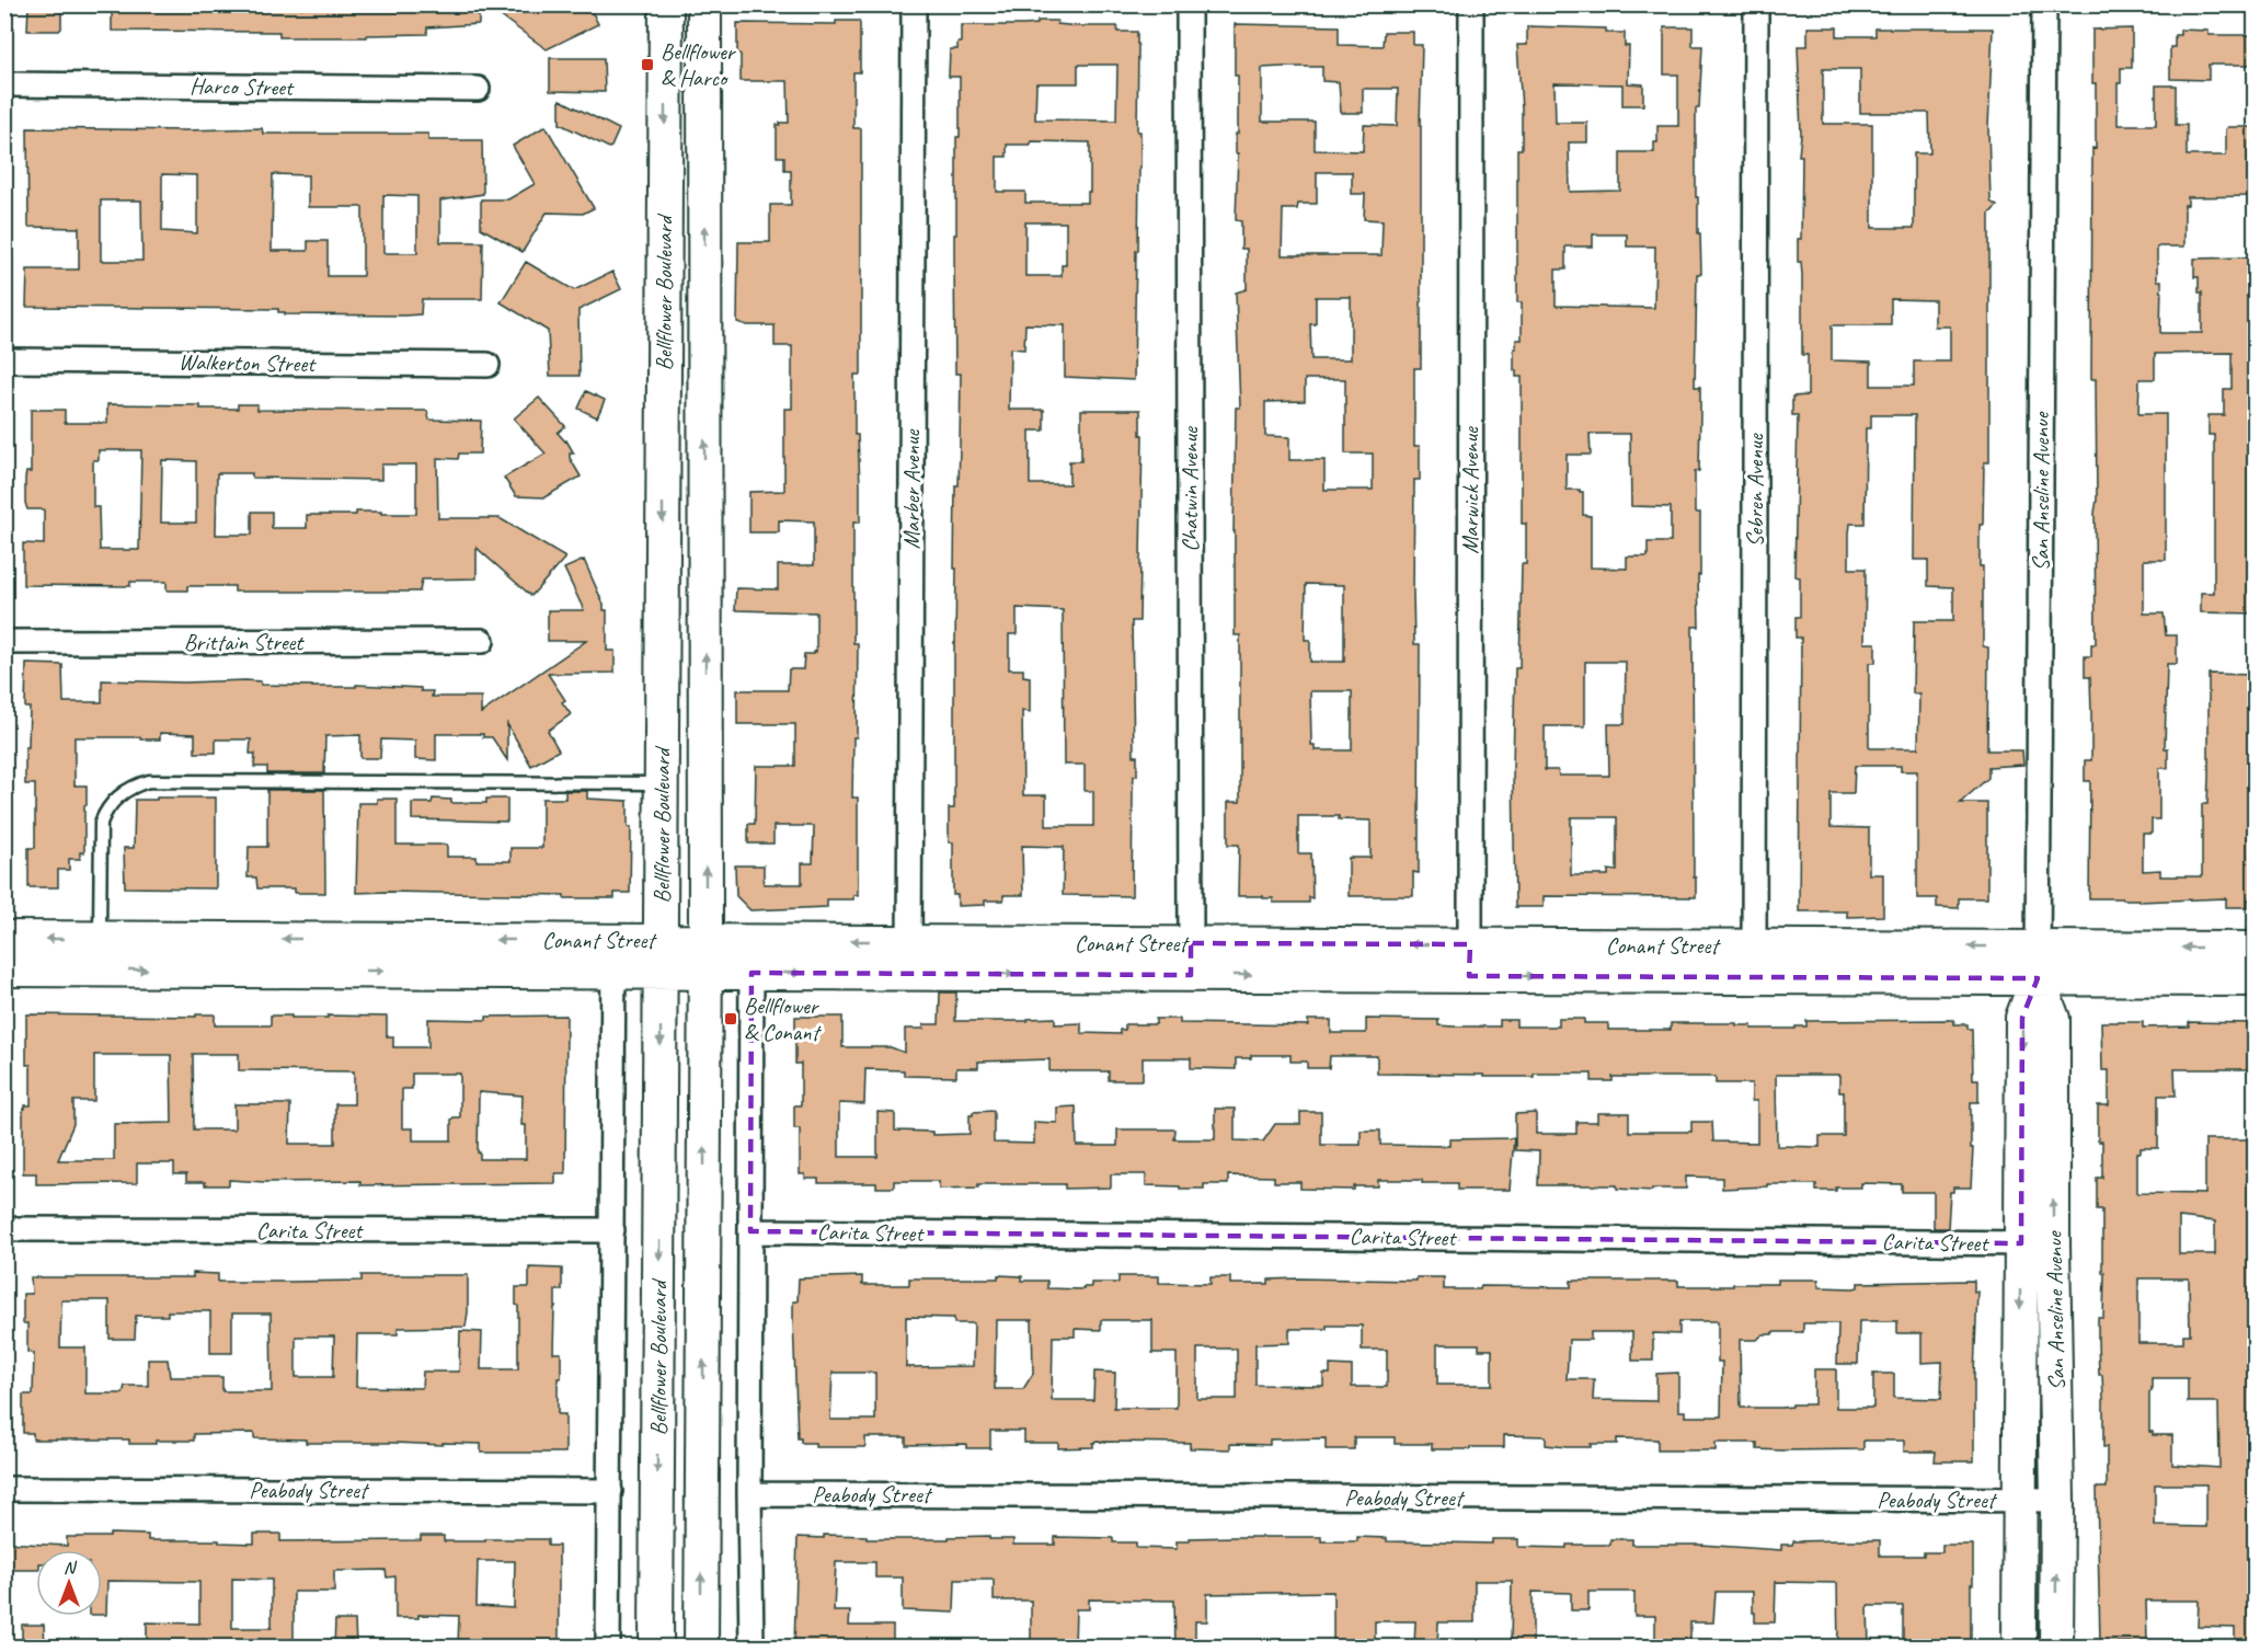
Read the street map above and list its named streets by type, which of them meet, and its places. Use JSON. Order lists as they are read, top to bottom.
{
  "streets": {
    "street": [
      "Harco Street",
      "Bellflower Boulevard",
      "Walkerton Street",
      "Marber Avenue",
      "Chatwin Avenue",
      "Marwick Avenue",
      "Sebren Avenue",
      "San Anseline Avenue",
      "Brittain Street",
      "Conant Street",
      "Carita Street",
      "Peabody Street"
    ]
  },
  "crossings": [
    ["Bellflower Boulevard", "Conant Street"],
    ["Bellflower Boulevard", "Carita Street"],
    ["Bellflower Boulevard", "Peabody Street"],
    ["Marber Avenue", "Conant Street"],
    ["Chatwin Avenue", "Conant Street"],
    ["Marwick Avenue", "Conant Street"],
    ["Sebren Avenue", "Conant Street"],
    ["San Anseline Avenue", "Conant Street"],
    ["San Anseline Avenue", "Carita Street"],
    ["San Anseline Avenue", "Peabody Street"]
  ],
  "places": {
    "transit": ["Bellflower & Harco", "Bellflower & Conant"]
  },
  "north": "top"
}
